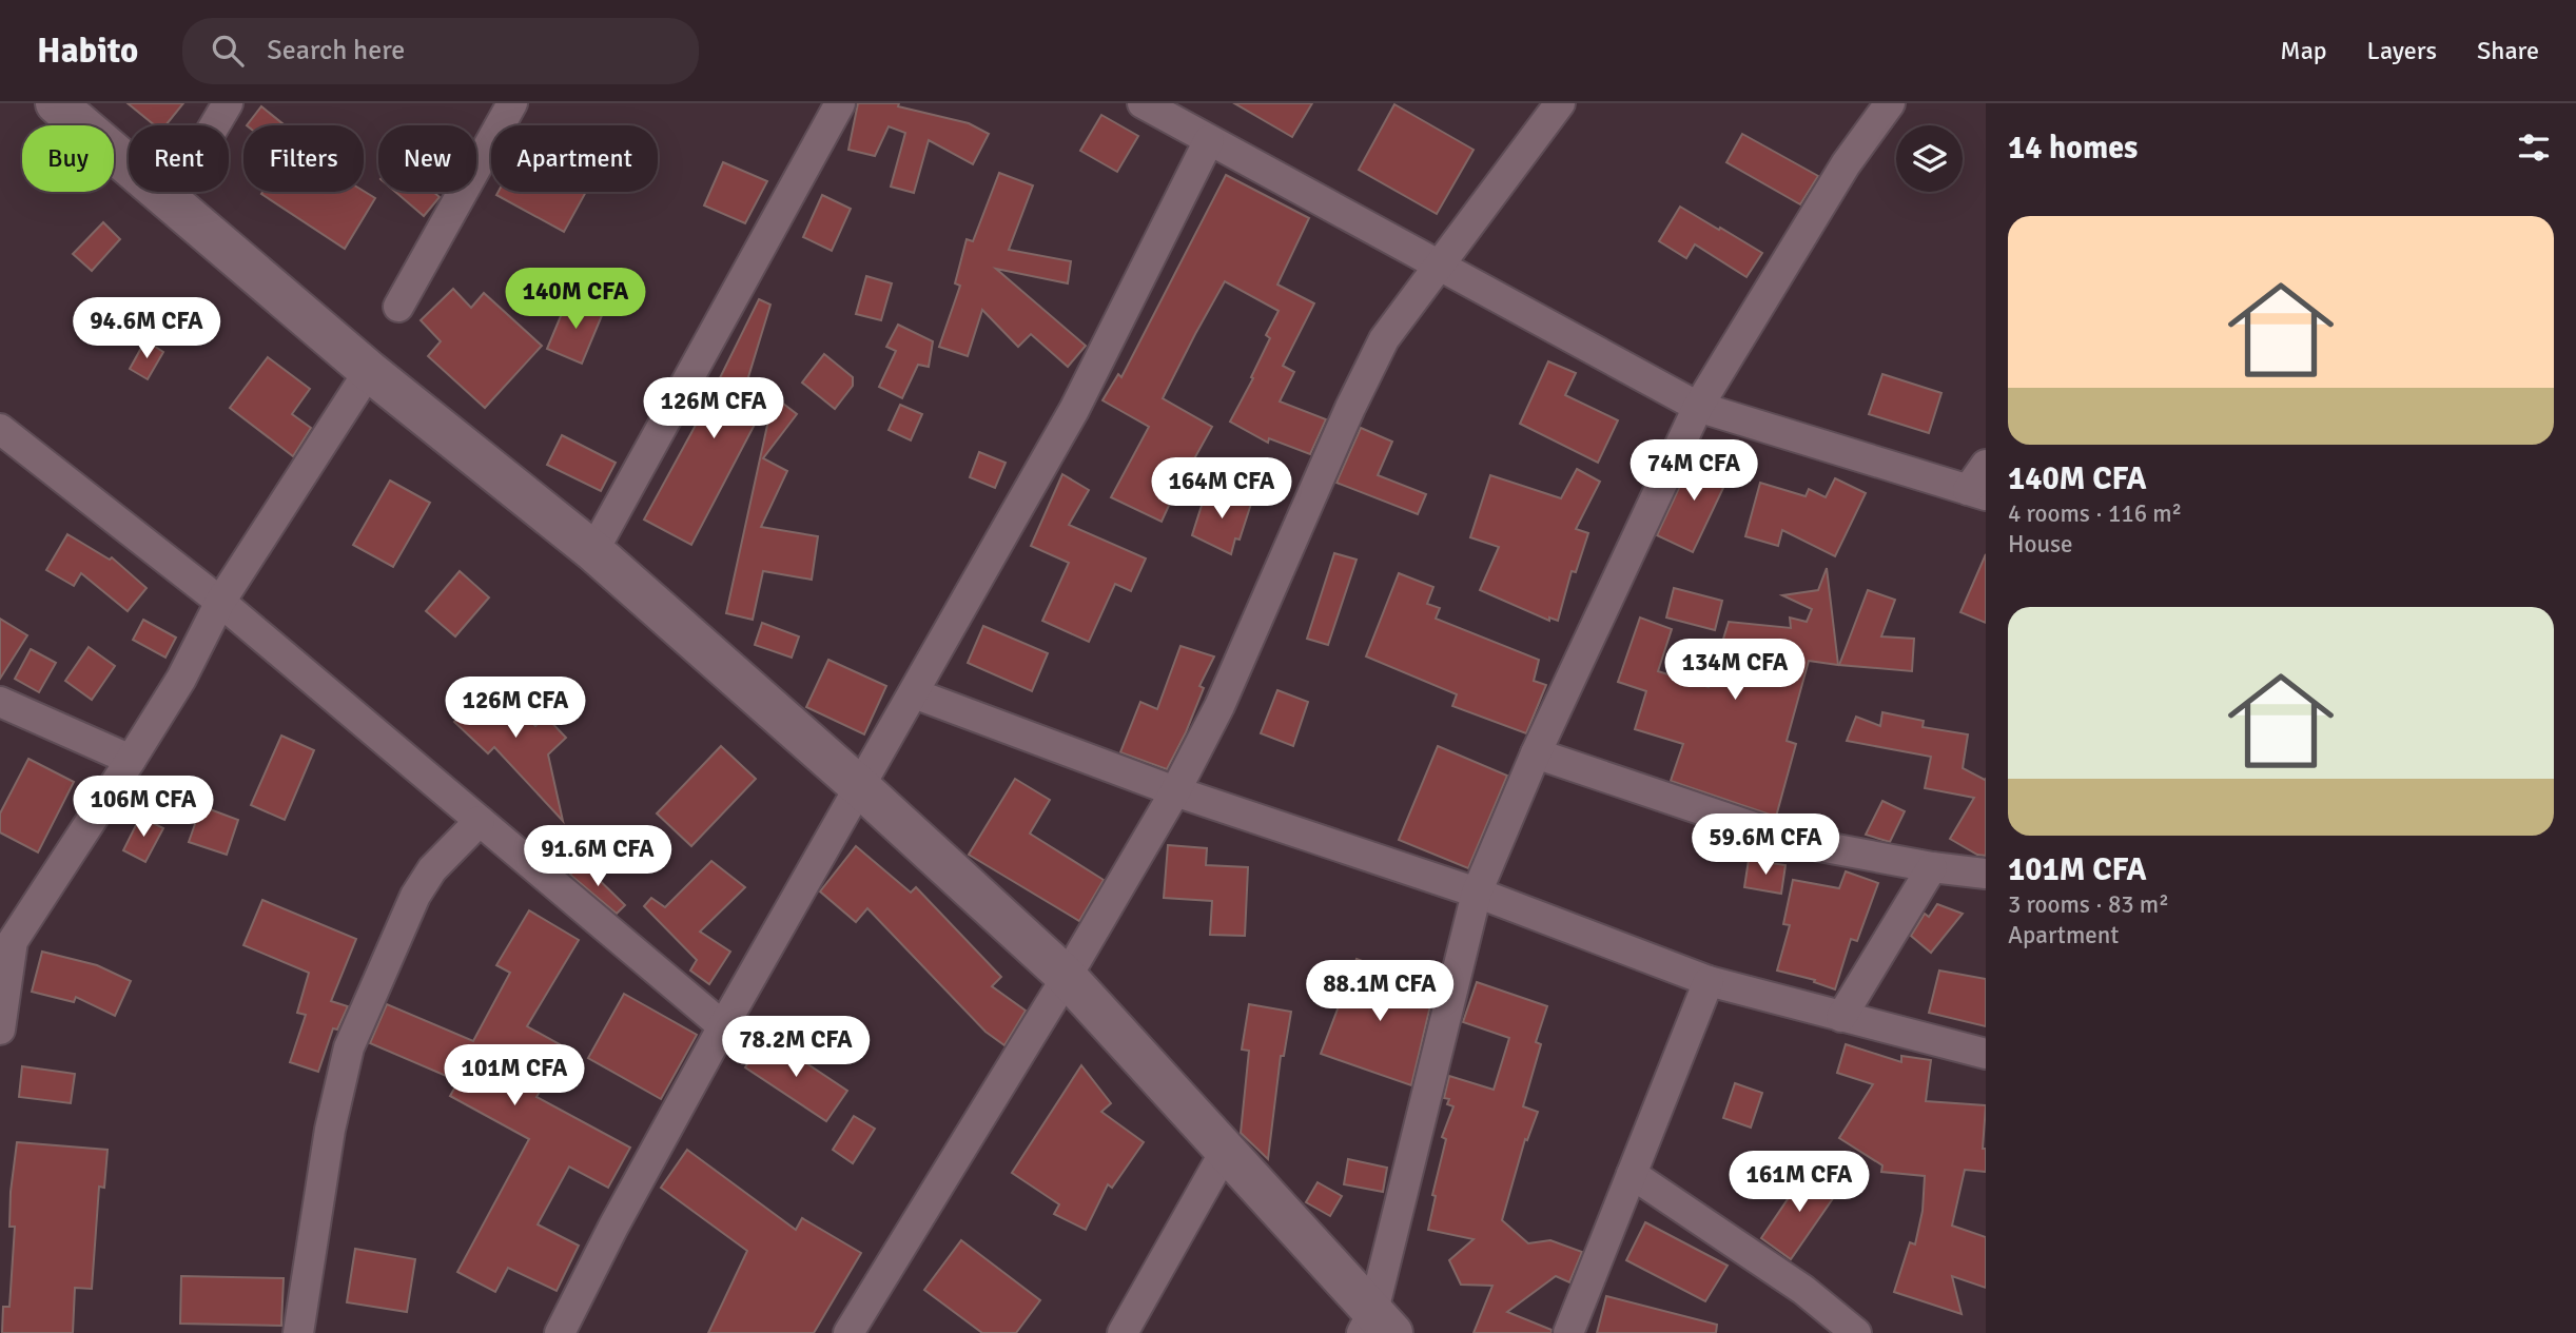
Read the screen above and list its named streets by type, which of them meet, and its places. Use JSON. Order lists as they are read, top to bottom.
{
  "page": {
    "header": "Habito",
    "search": "Search here",
    "nav": ["Map", "Layers", "Share"],
    "heading": "14 homes",
    "chip": [
      "Buy",
      "Rent",
      "Filters",
      "New",
      "Apartment"
    ],
    "list": [
      {
        "name": "140M CFA",
        "note": "4 rooms · 116 m² · House"
      },
      {
        "name": "101M CFA",
        "note": "3 rooms · 83 m² · Apartment"
      }
    ],
    "price": [
      "140M CFA",
      "94.6M CFA",
      "126M CFA",
      "74M CFA",
      "164M CFA",
      "134M CFA",
      "126M CFA",
      "106M CFA",
      "59.6M CFA",
      "91.6M CFA",
      "88.1M CFA",
      "78.2M CFA",
      "101M CFA",
      "161M CFA"
    ]
  }
}
